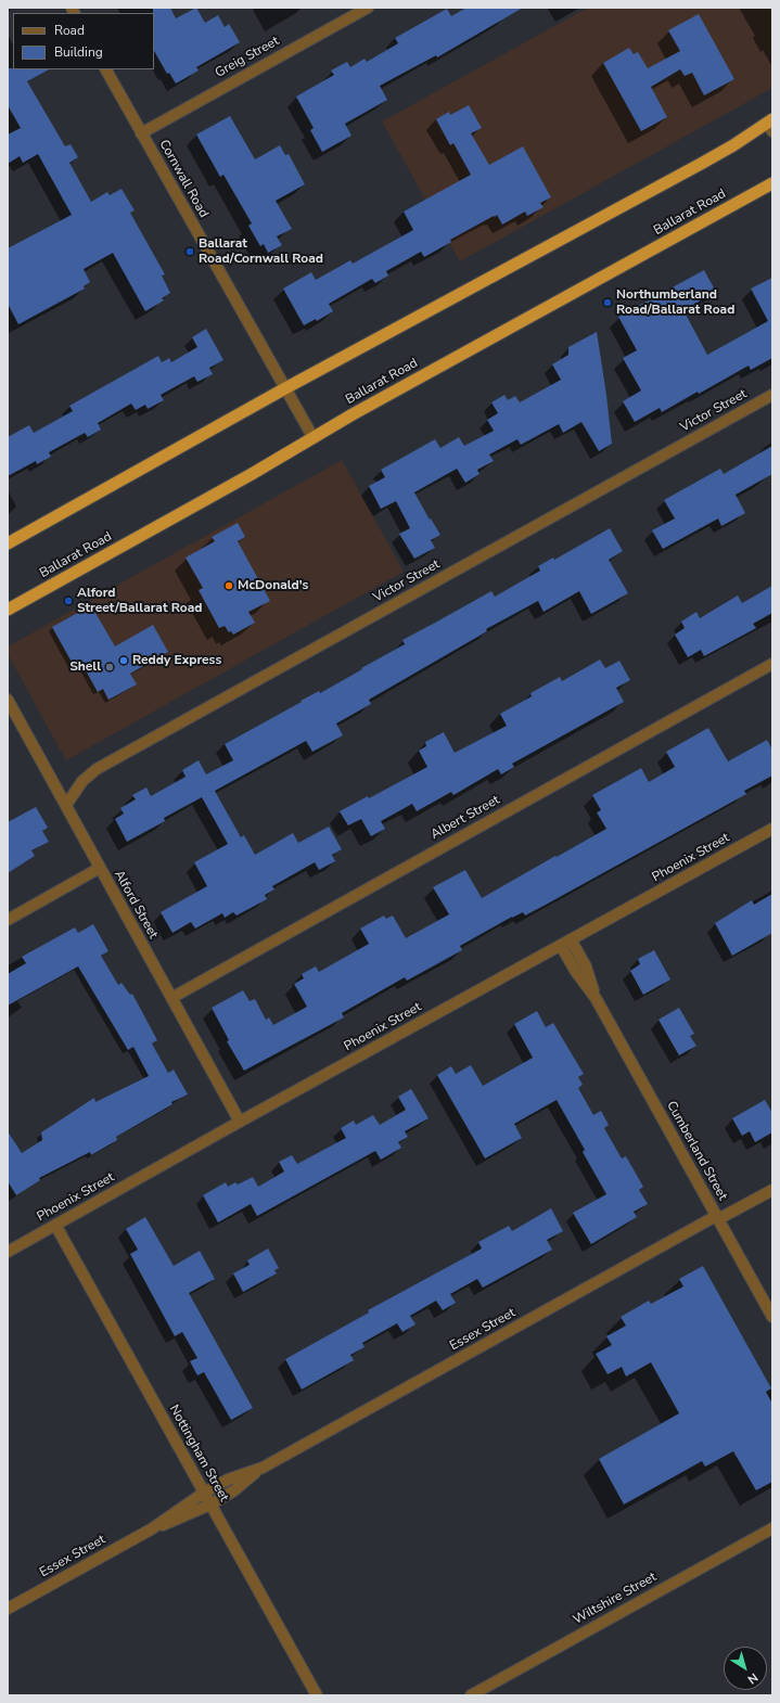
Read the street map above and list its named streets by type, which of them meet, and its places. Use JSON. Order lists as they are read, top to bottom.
{
  "streets": {
    "highway": ["Ballarat Road"],
    "street": [
      "Greig Street",
      "Cornwall Road",
      "Victor Street",
      "Albert Street",
      "Phoenix Street",
      "Alford Street",
      "Cumberland Street",
      "Essex Street",
      "Nottingham Street",
      "Wiltshire Street"
    ]
  },
  "crossings": [
    ["Greig Street", "Cornwall Road"],
    ["Cornwall Road", "Ballarat Road"],
    ["Victor Street", "Alford Street"],
    ["Albert Street", "Alford Street"],
    ["Phoenix Street", "Alford Street"],
    ["Phoenix Street", "Cumberland Street"],
    ["Phoenix Street", "Nottingham Street"],
    ["Cumberland Street", "Essex Street"],
    ["Essex Street", "Nottingham Street"]
  ],
  "places": [
    "Ballarat Road/Cornwall Road",
    "Northumberland Road/Ballarat Road",
    "McDonald's",
    "Alford Street/Ballarat Road",
    "Reddy Express",
    "Shell"
  ],
  "legend": ["Road", "Building"],
  "north": "bottom right"
}
